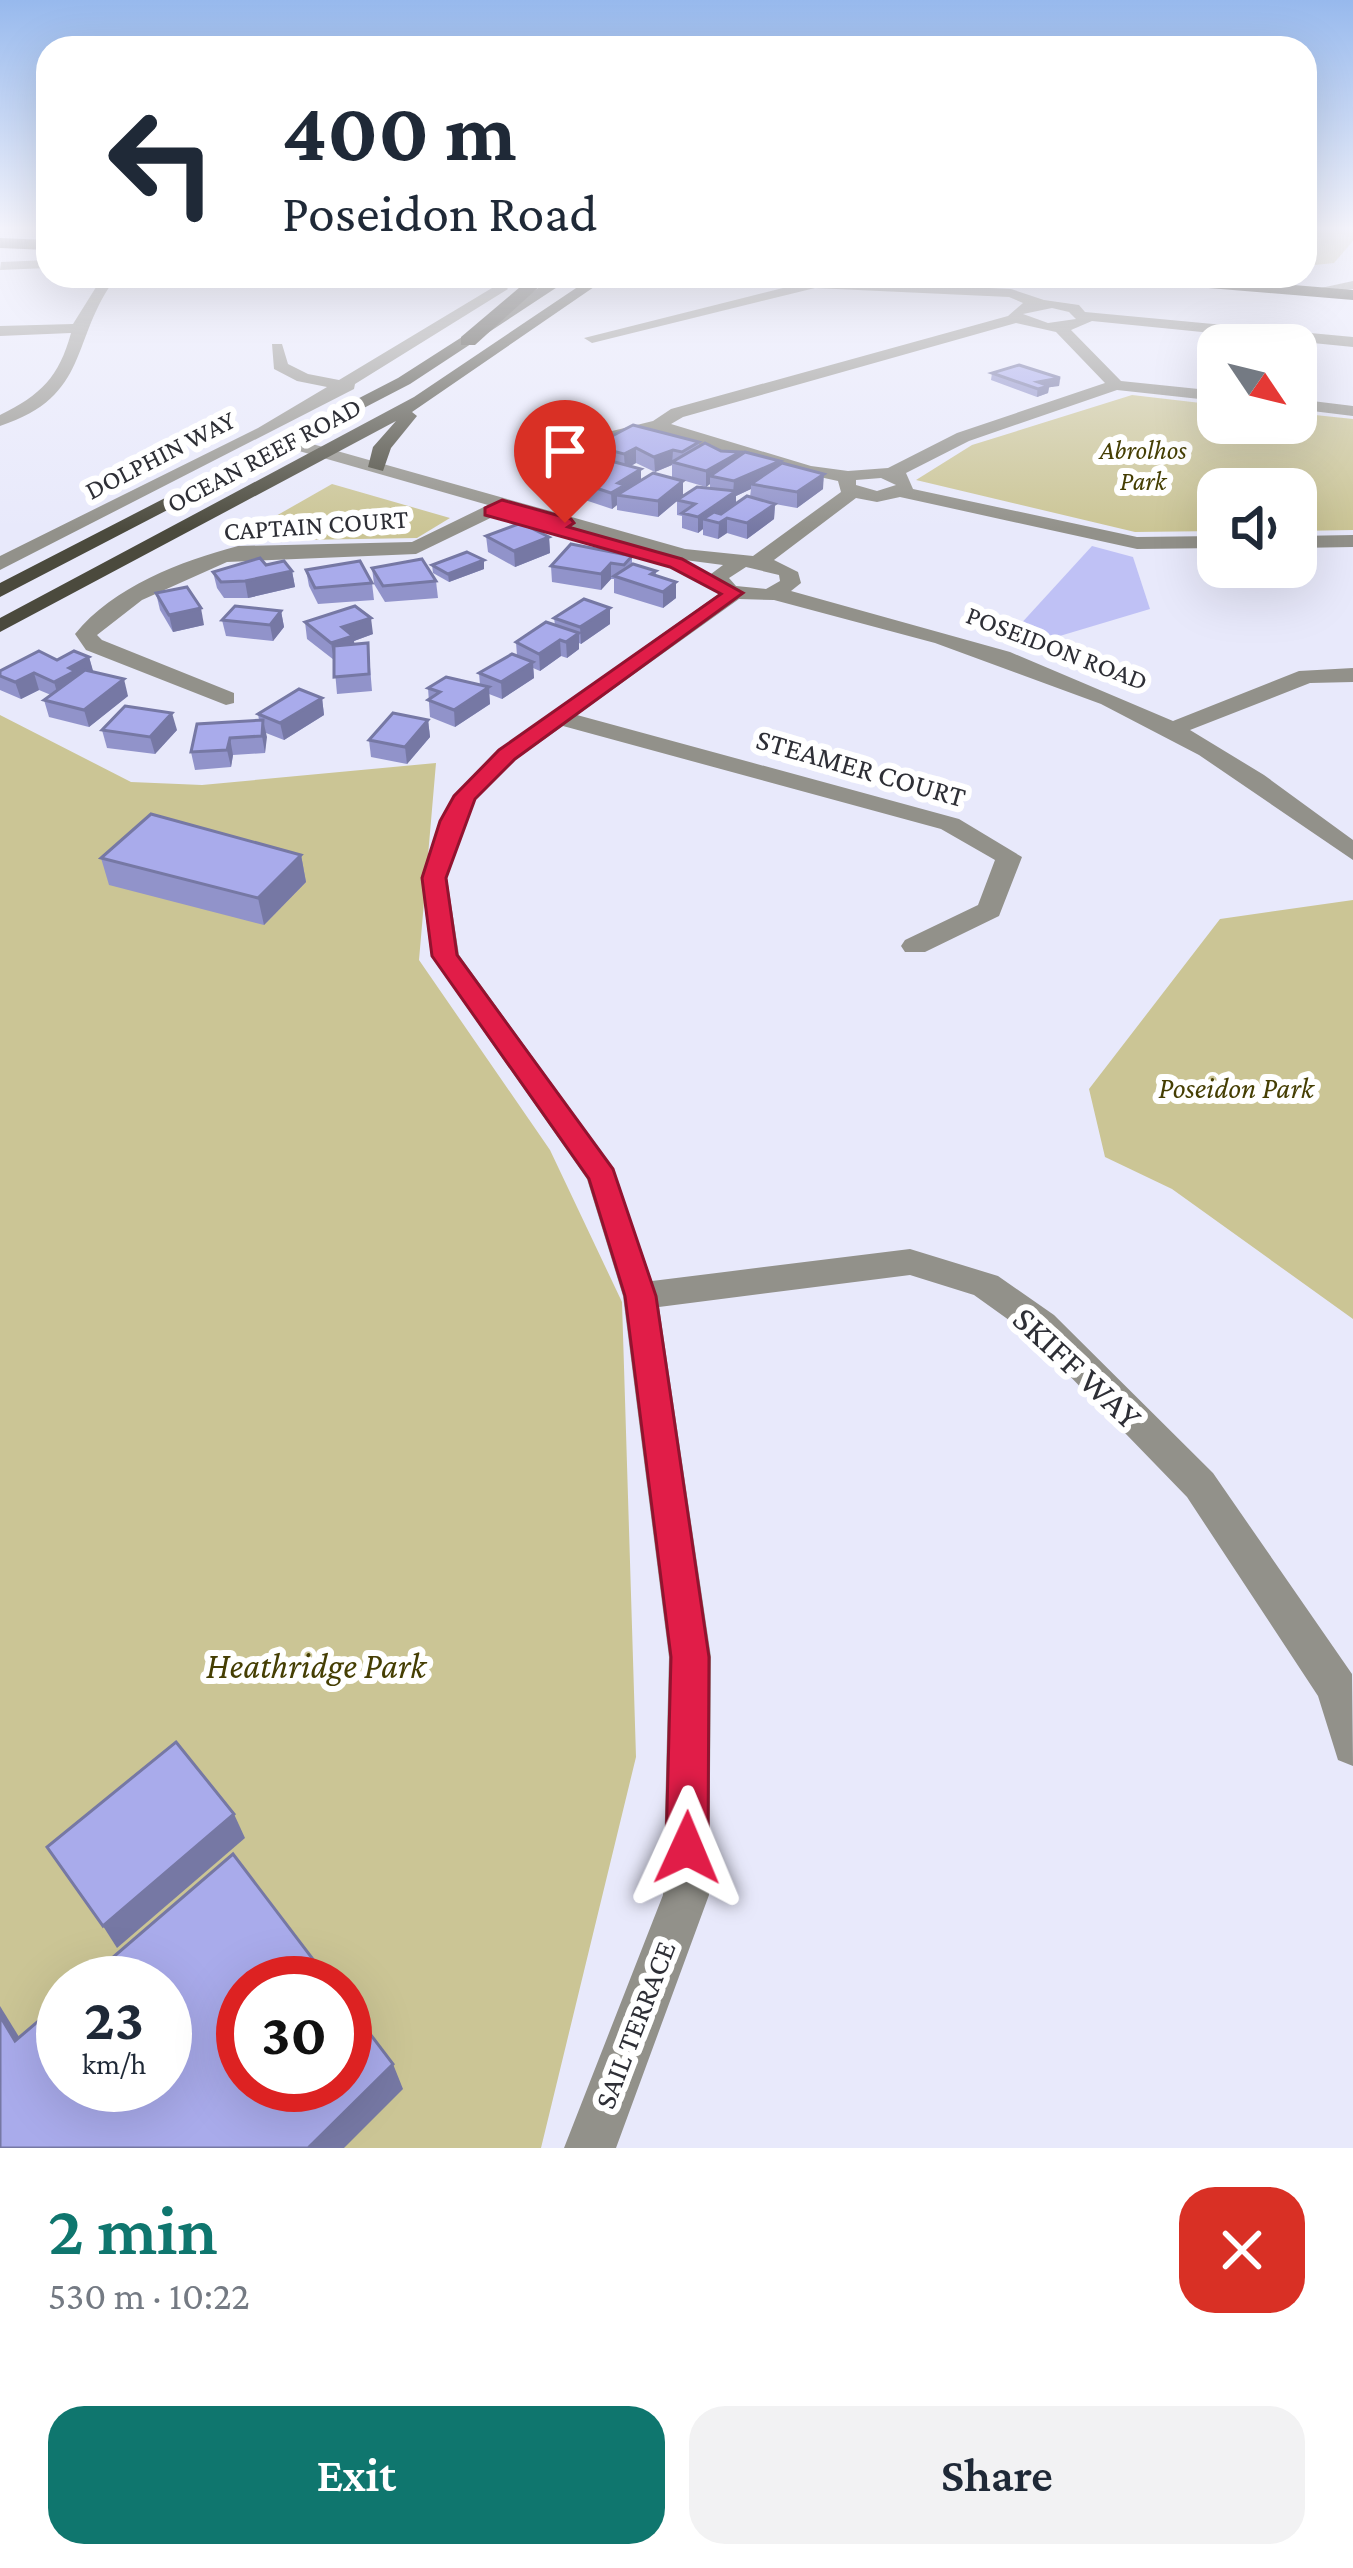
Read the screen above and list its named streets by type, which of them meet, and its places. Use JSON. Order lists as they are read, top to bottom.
{
  "streets": {
    "main road": ["OCEAN REEF ROAD"],
    "street": [
      "DOLPHIN WAY",
      "CAPTAIN COURT",
      "POSEIDON ROAD",
      "STEAMER COURT",
      "SKIFF WAY",
      "SAIL TERRACE"
    ]
  },
  "crossings": [
    ["STEAMER COURT", "SAIL TERRACE"],
    ["SKIFF WAY", "SAIL TERRACE"]
  ],
  "parks": ["Abrolhos Park", "Poseidon Park", "Heathridge Park"],
  "north": "bottom right",
  "page": {
    "turn": ["400 m", "Poseidon Road"],
    "speed": "23 km/h",
    "limit": "30",
    "heading": ["2 min", "530 m · 10:22"],
    "buttons": ["Exit", "Share"]
  }
}
